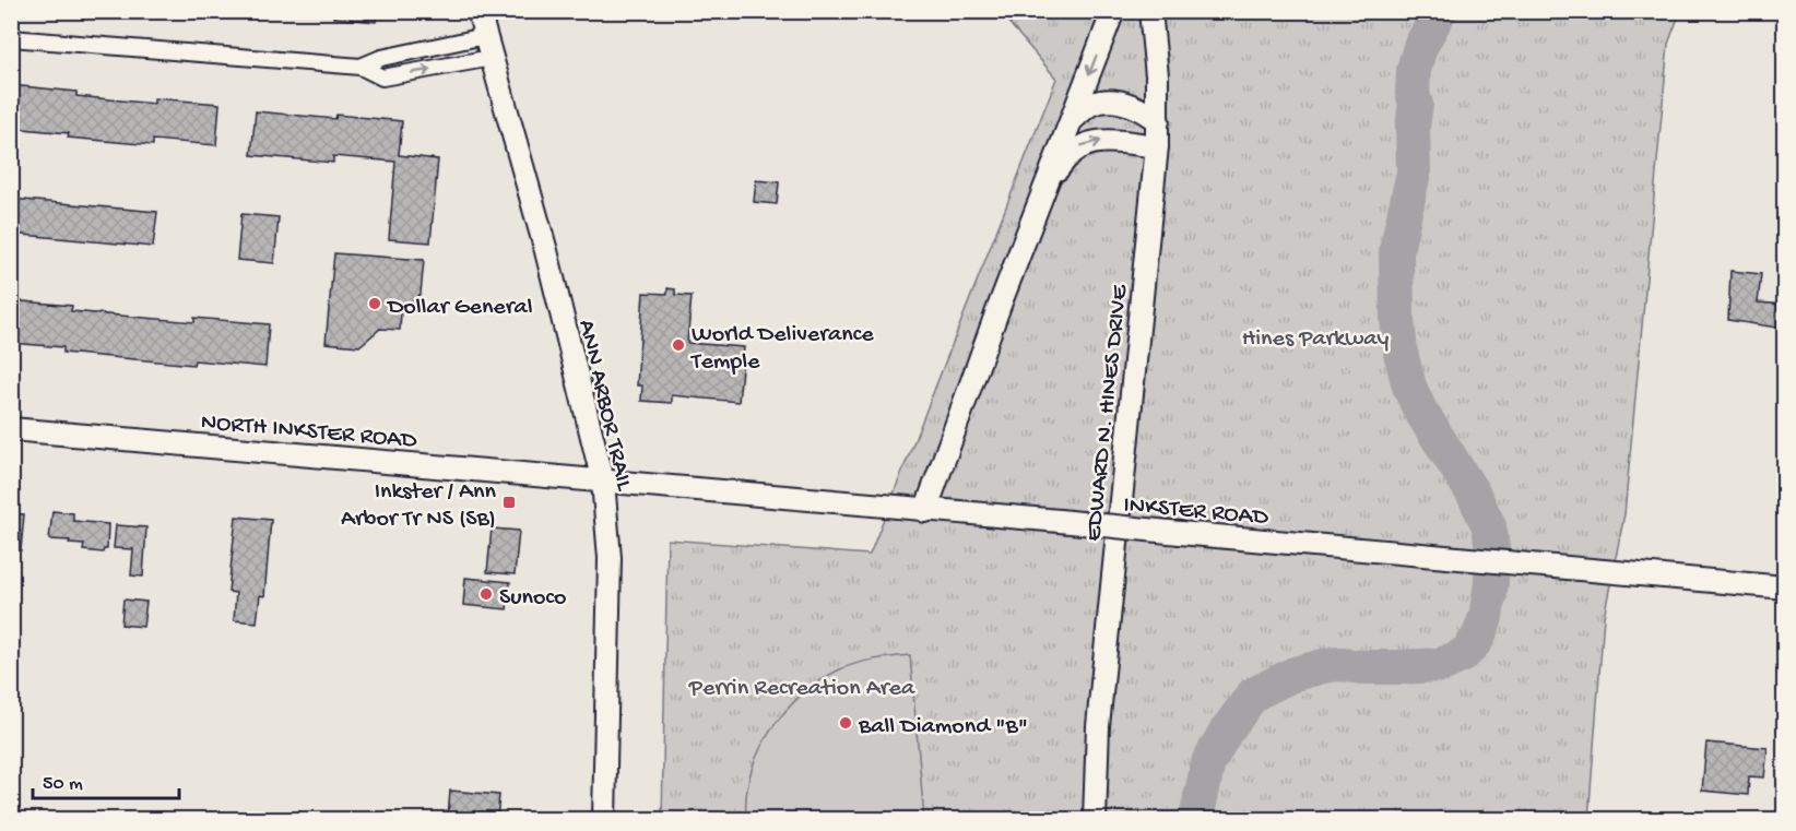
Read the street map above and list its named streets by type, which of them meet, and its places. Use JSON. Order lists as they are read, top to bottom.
{
  "streets": {
    "main road": [
      "ANN ARBOR TRAIL",
      "EDWARD N. HINES DRIVE",
      "NORTH INKSTER ROAD",
      "INKSTER ROAD"
    ]
  },
  "crossings": [
    ["ANN ARBOR TRAIL", "NORTH INKSTER ROAD"],
    ["ANN ARBOR TRAIL", "INKSTER ROAD"],
    ["NORTH INKSTER ROAD", "INKSTER ROAD"]
  ],
  "parks": ["Hines Parkway", "Perrin Recreation Area"],
  "places": {
    "other": [
      "Dollar General",
      "World Deliverance Temple",
      "Sunoco",
      "Ball Diamond \"B\""
    ],
    "transit": ["Inkster / Ann Arbor Tr NS (SB)"]
  },
  "scale_bar": "50 m"
}
